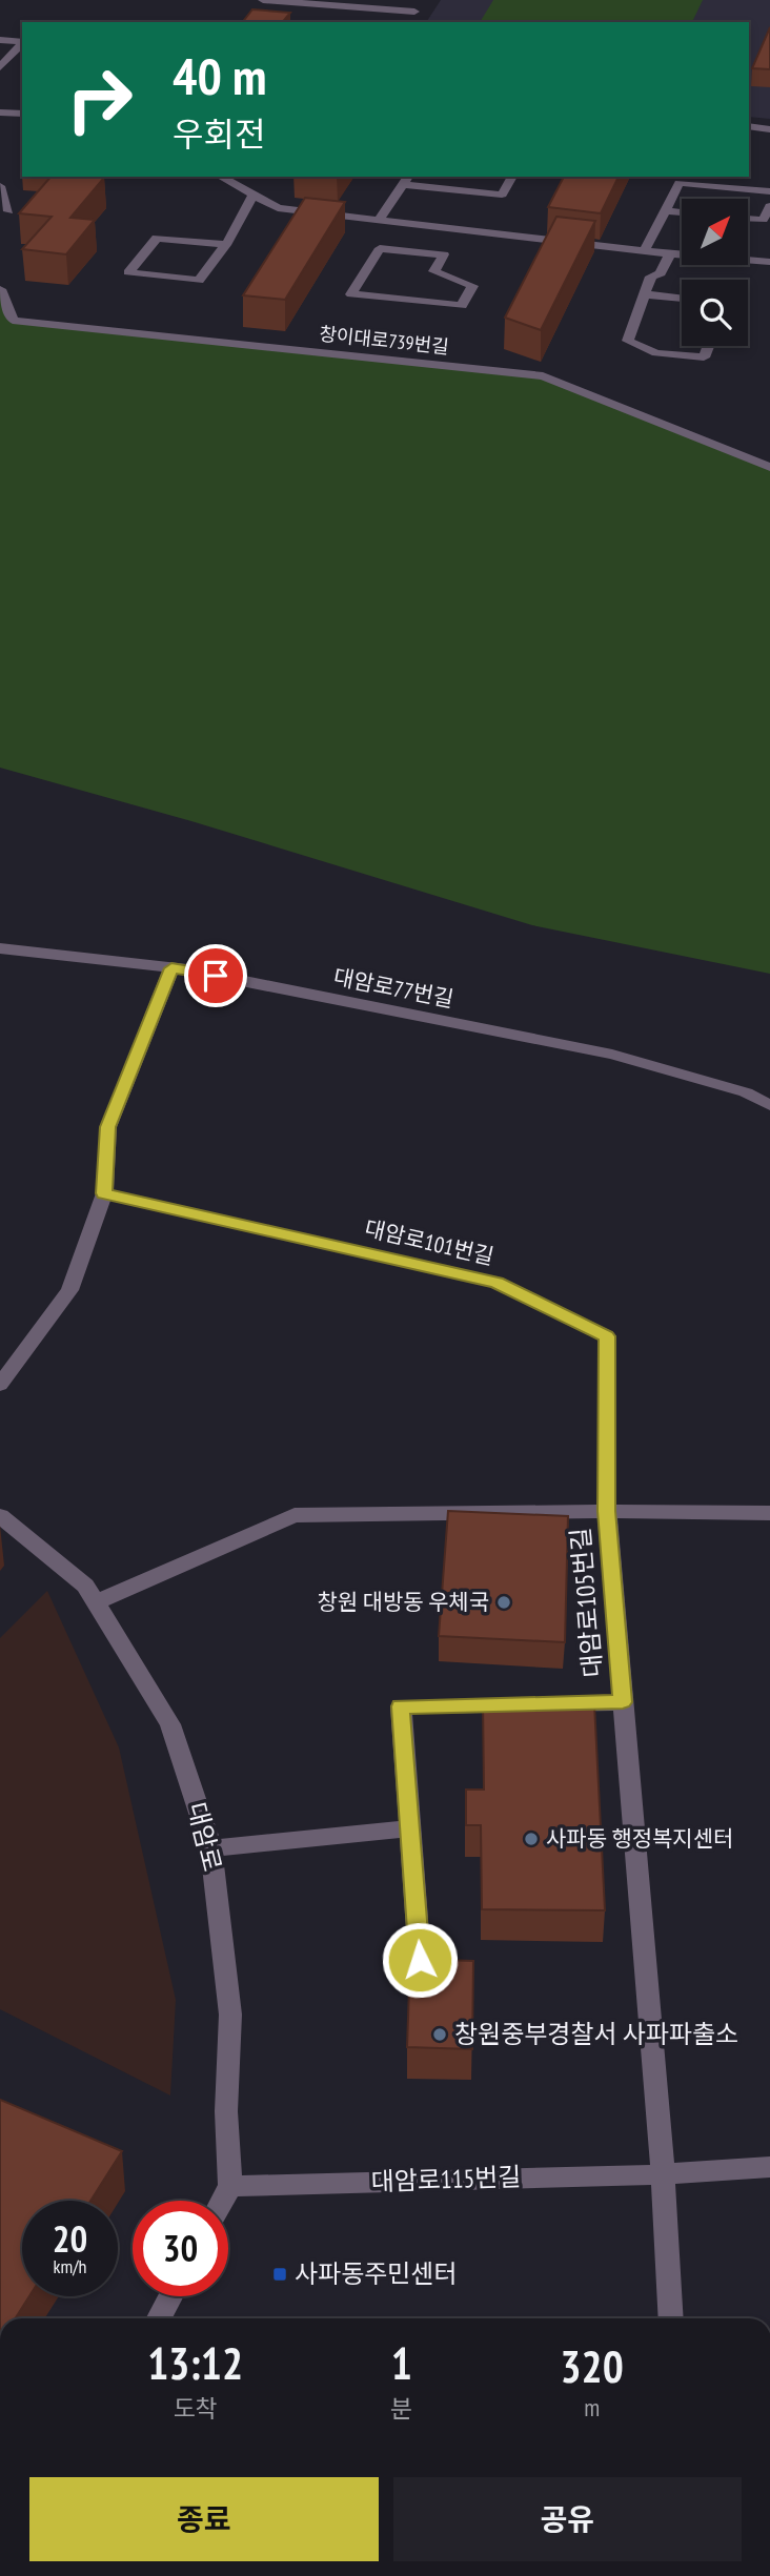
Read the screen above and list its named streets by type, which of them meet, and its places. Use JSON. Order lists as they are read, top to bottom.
{
  "streets": {
    "street": [
      "창이대로739번길",
      "대암로77번길",
      "대암로101번길",
      "대암로105번길",
      "대암로",
      "대암로115번길"
    ]
  },
  "crossings": [
    ["대암로101번길", "대암로105번길"],
    ["대암로105번길", "대암로"],
    ["대암로105번길", "대암로115번길"],
    ["대암로", "대암로115번길"]
  ],
  "places": {
    "other": ["창원 대방동 우체국", "사파동 행정복지센터", "창원중부경찰서 사파파출소"],
    "transit": ["사파동주민센터"]
  },
  "north": "top right",
  "page": {
    "turn": ["40 m", "우회전"],
    "speed": "20 km/h",
    "limit": "30",
    "eta": [
      "13:12",
      "도착",
      "1",
      "분",
      "320",
      "m"
    ],
    "buttons": ["종료", "공유"]
  }
}
